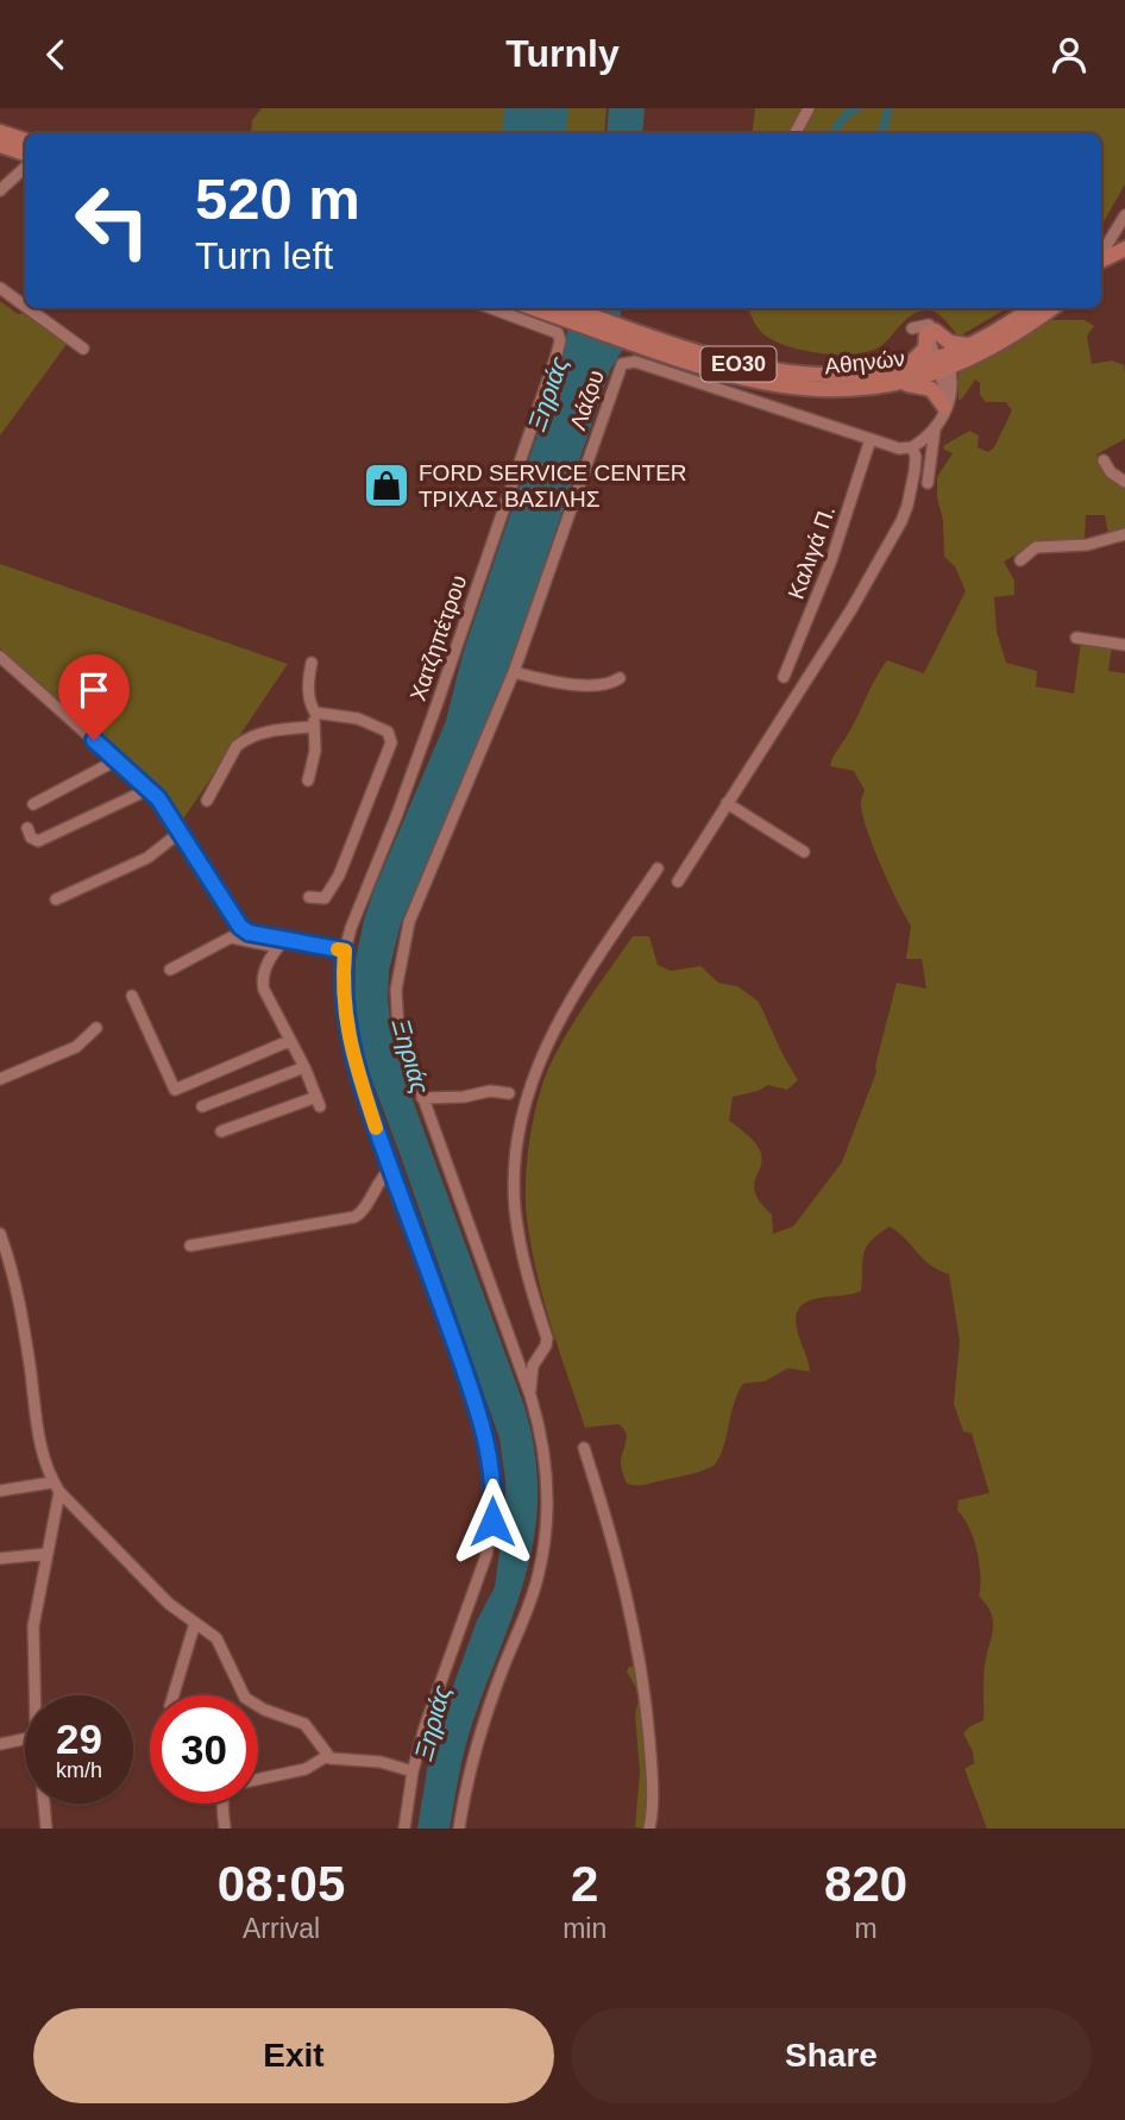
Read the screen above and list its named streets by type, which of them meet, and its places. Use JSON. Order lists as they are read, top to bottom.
{
  "streets": {
    "main road": ["Αθηνών", "ΕΟ30"],
    "street": ["Λάζου", "Καλιγά Π.", "Χατζηπέτρου"]
  },
  "crossings": [
    ["Λάζου", "Καλιγά Π."]
  ],
  "water": ["Ξηριάς"],
  "places": {
    "shop": ["FORD SERVICE CENTER ΤΡΙΧΑΣ ΒΑΣΙΛΗΣ"]
  },
  "page": {
    "header": "Turnly",
    "turn": ["520 m", "Turn left"],
    "speed": "29 km/h",
    "limit": "30",
    "eta": [
      "08:05",
      "Arrival",
      "2",
      "min",
      "820",
      "m"
    ],
    "buttons": ["Exit", "Share"]
  }
}
